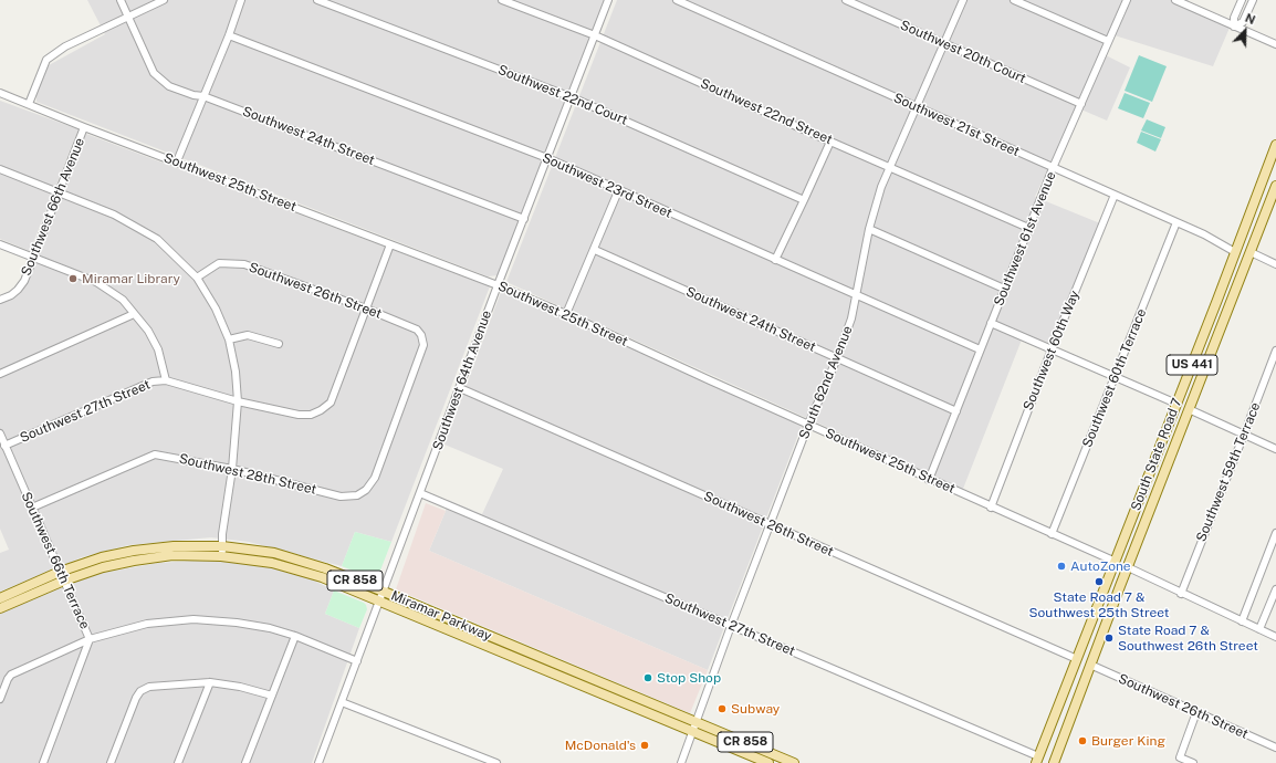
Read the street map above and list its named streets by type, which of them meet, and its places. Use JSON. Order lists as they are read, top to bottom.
{
  "streets": {
    "main road": [
      "US 441",
      "South State Road 7",
      "CR 858",
      "Miramar Parkway"
    ],
    "street": [
      "Southwest 20th Court",
      "Southwest 22nd Court",
      "Southwest 22nd Street",
      "Southwest 21st Street",
      "Southwest 24th Street",
      "Southwest 25th Street",
      "Southwest 23rd Street",
      "Southwest 66th Avenue",
      "Southwest 61st Avenue",
      "Southwest 26th Street",
      "Southwest 60th Way",
      "Southwest 60th Terrace",
      "Southwest 64th Avenue",
      "South 62nd Avenue",
      "Southwest 27th Street",
      "Southwest 59th Terrace",
      "Southwest 28th Street",
      "Southwest 66th Terrace"
    ]
  },
  "crossings": [
    ["Southwest 20th Court", "Southwest 61st Avenue"],
    ["Southwest 20th Court", "South 62nd Avenue"],
    ["Southwest 22nd Court", "Southwest 64th Avenue"],
    ["Southwest 22nd Street", "Southwest 61st Avenue"],
    ["Southwest 22nd Street", "Southwest 64th Avenue"],
    ["Southwest 22nd Street", "South 62nd Avenue"],
    ["Southwest 21st Street", "Southwest 61st Avenue"],
    ["Southwest 21st Street", "Southwest 60th Way"],
    ["Southwest 21st Street", "Southwest 60th Terrace"],
    ["Southwest 21st Street", "South 62nd Avenue"],
    ["Southwest 21st Street", "South State Road 7"],
    ["Southwest 24th Street", "Southwest 61st Avenue"],
    ["Southwest 24th Street", "Southwest 64th Avenue"],
    ["Southwest 24th Street", "South 62nd Avenue"],
    ["Southwest 25th Street", "Southwest 66th Avenue"],
    ["Southwest 25th Street", "Southwest 61st Avenue"],
    ["Southwest 25th Street", "Southwest 60th Way"],
    ["Southwest 25th Street", "Southwest 60th Terrace"],
    ["Southwest 25th Street", "Southwest 64th Avenue"],
    ["Southwest 25th Street", "South 62nd Avenue"],
    ["Southwest 25th Street", "South State Road 7"],
    ["Southwest 23rd Street", "Southwest 61st Avenue"],
    ["Southwest 23rd Street", "Southwest 64th Avenue"],
    ["Southwest 23rd Street", "South 62nd Avenue"],
    ["Southwest 26th Street", "Southwest 64th Avenue"],
    ["Southwest 26th Street", "South 62nd Avenue"],
    ["Southwest 26th Street", "Southwest 27th Street"],
    ["Southwest 26th Street", "South State Road 7"],
    ["Southwest 26th Street", "Southwest 28th Street"],
    ["Southwest 64th Avenue", "Southwest 27th Street"],
    ["Southwest 64th Avenue", "Miramar Parkway"],
    ["South 62nd Avenue", "Southwest 27th Street"],
    ["South 62nd Avenue", "Miramar Parkway"],
    ["Southwest 27th Street", "South State Road 7"],
    ["Southwest 27th Street", "Southwest 66th Terrace"],
    ["Southwest 28th Street", "Southwest 66th Terrace"],
    ["Southwest 66th Terrace", "Miramar Parkway"]
  ],
  "places": [
    "Miramar Library",
    "AutoZone",
    "State Road 7 & Southwest 25th Street",
    "State Road 7 & Southwest 26th Street",
    "Stop Shop",
    "Subway",
    "Burger King",
    "McDonald's"
  ],
  "north": "top right"
}
